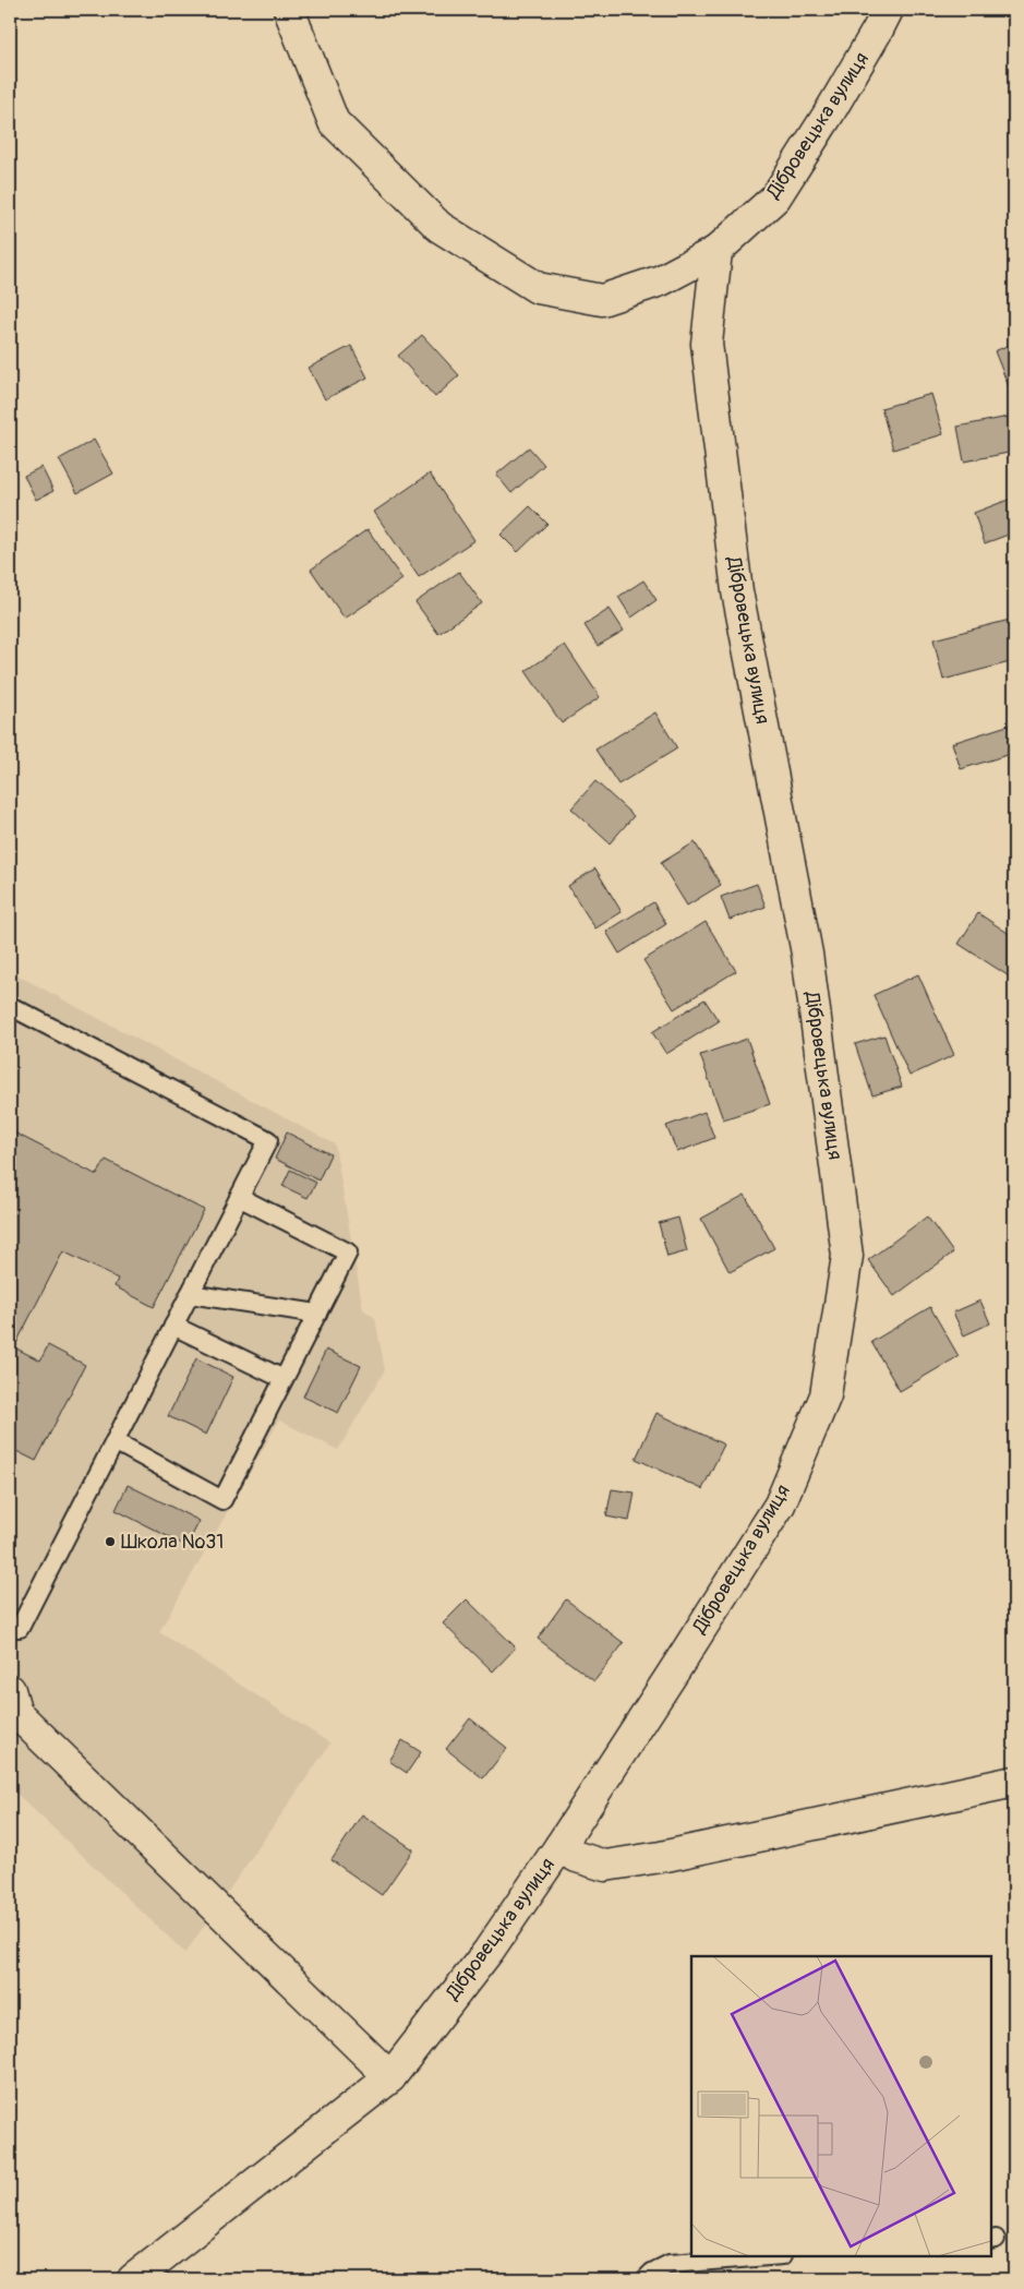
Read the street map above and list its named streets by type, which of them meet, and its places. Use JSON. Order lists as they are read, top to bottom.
{
  "streets": {
    "street": ["Дібровецька вулиця"]
  },
  "places": ["Школа №31"]
}
